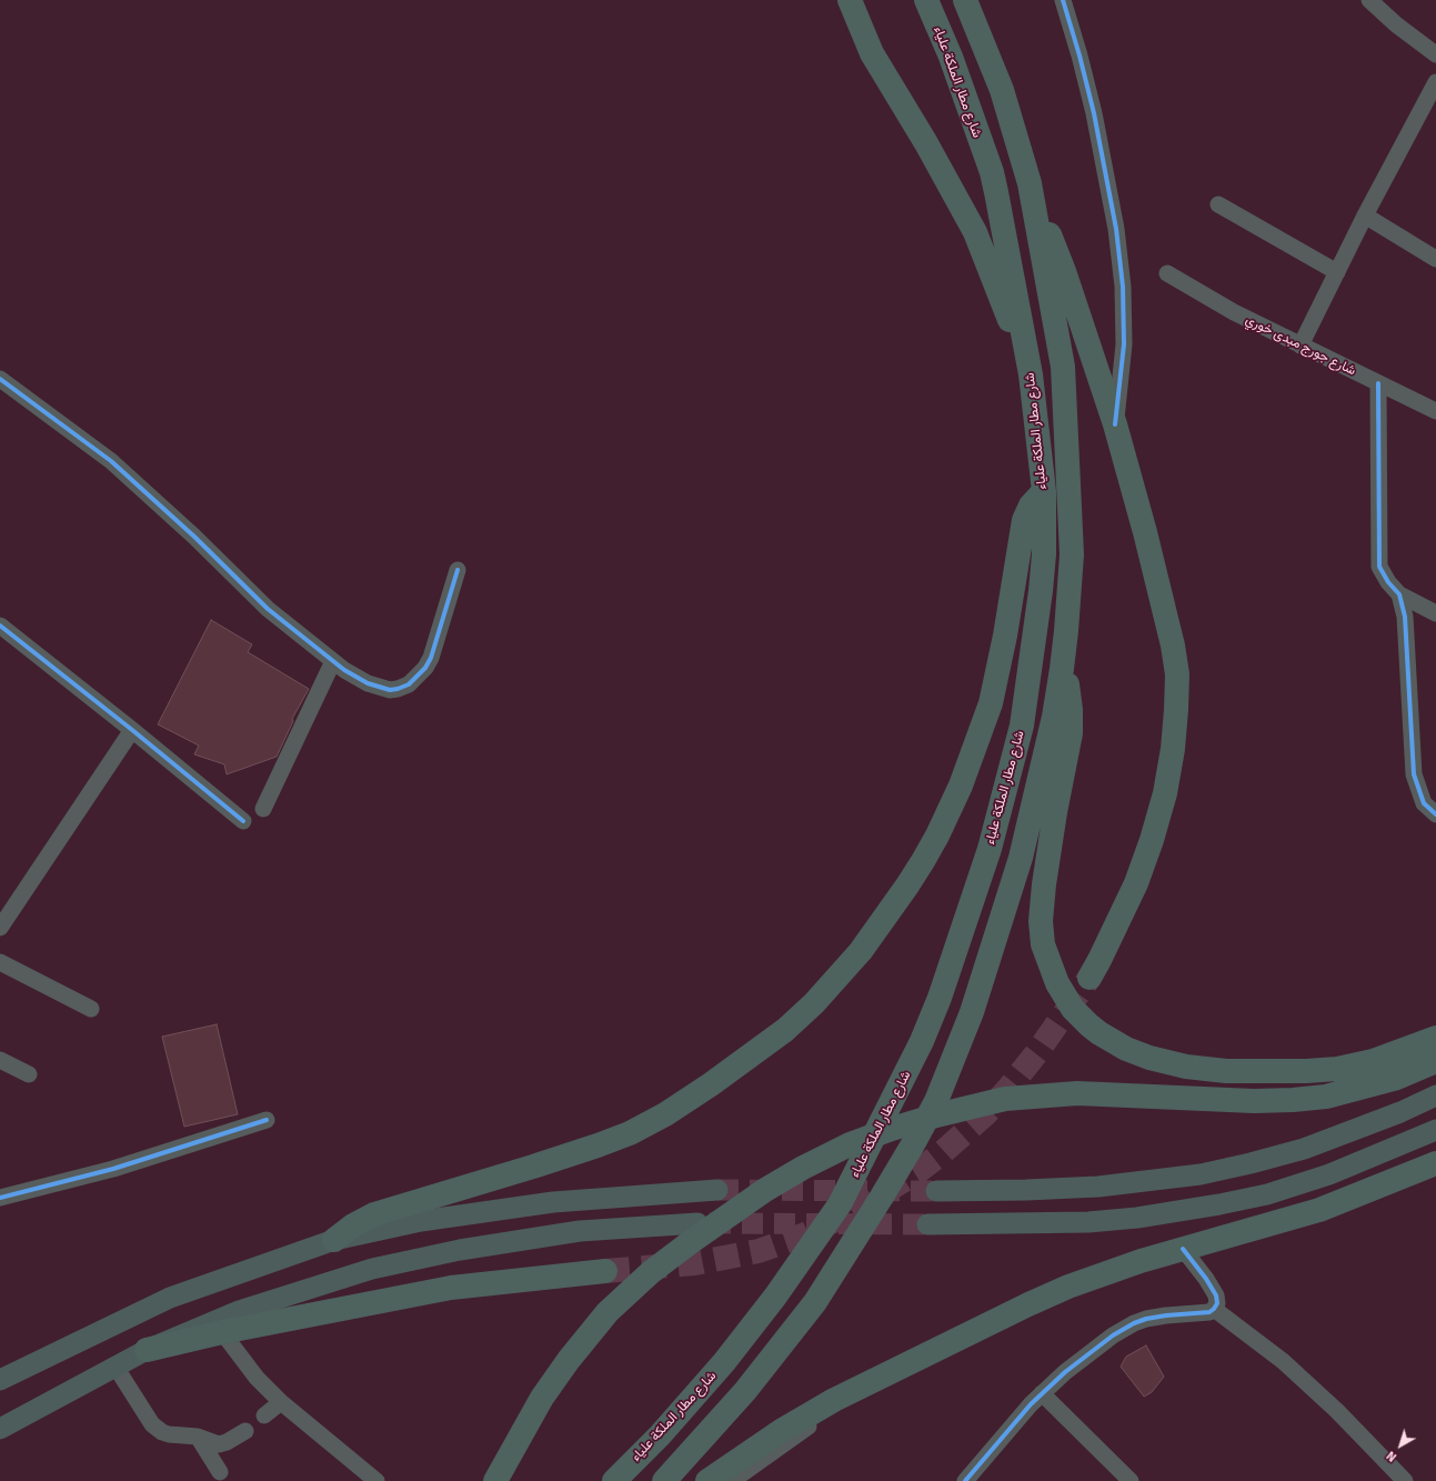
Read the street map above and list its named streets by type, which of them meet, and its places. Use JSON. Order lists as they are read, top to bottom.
{
  "streets": {
    "highway": ["شارع مطار الملكة علياء"],
    "street": ["شارع جورج مبدى خوري"]
  },
  "north": "bottom left"
}
